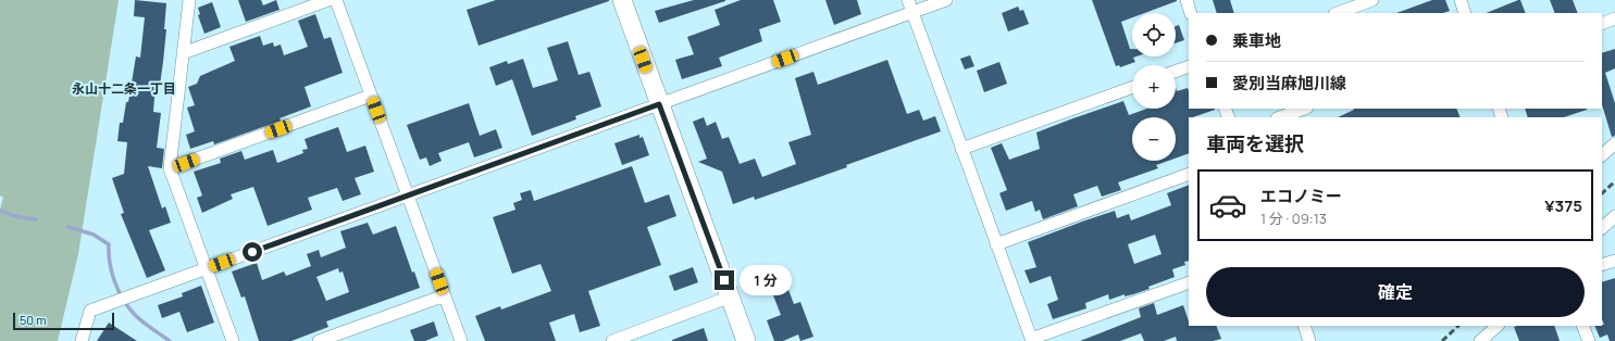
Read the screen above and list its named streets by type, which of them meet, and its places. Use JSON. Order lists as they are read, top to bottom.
{
  "districts": ["永山十二条一丁目"],
  "scale_bar": "50 m",
  "page": {
    "map_buttons": ["+", "−"],
    "banner": ["乗車地", "愛別当麻旭川線"],
    "heading": "車両を選択",
    "list": [
      {
        "name": "エコノミー",
        "note": "1 分 · 09:13",
        "value": "¥375"
      }
    ],
    "buttons": "確定",
    "bubble": "1 分",
    "scale": "50 m"
  }
}
